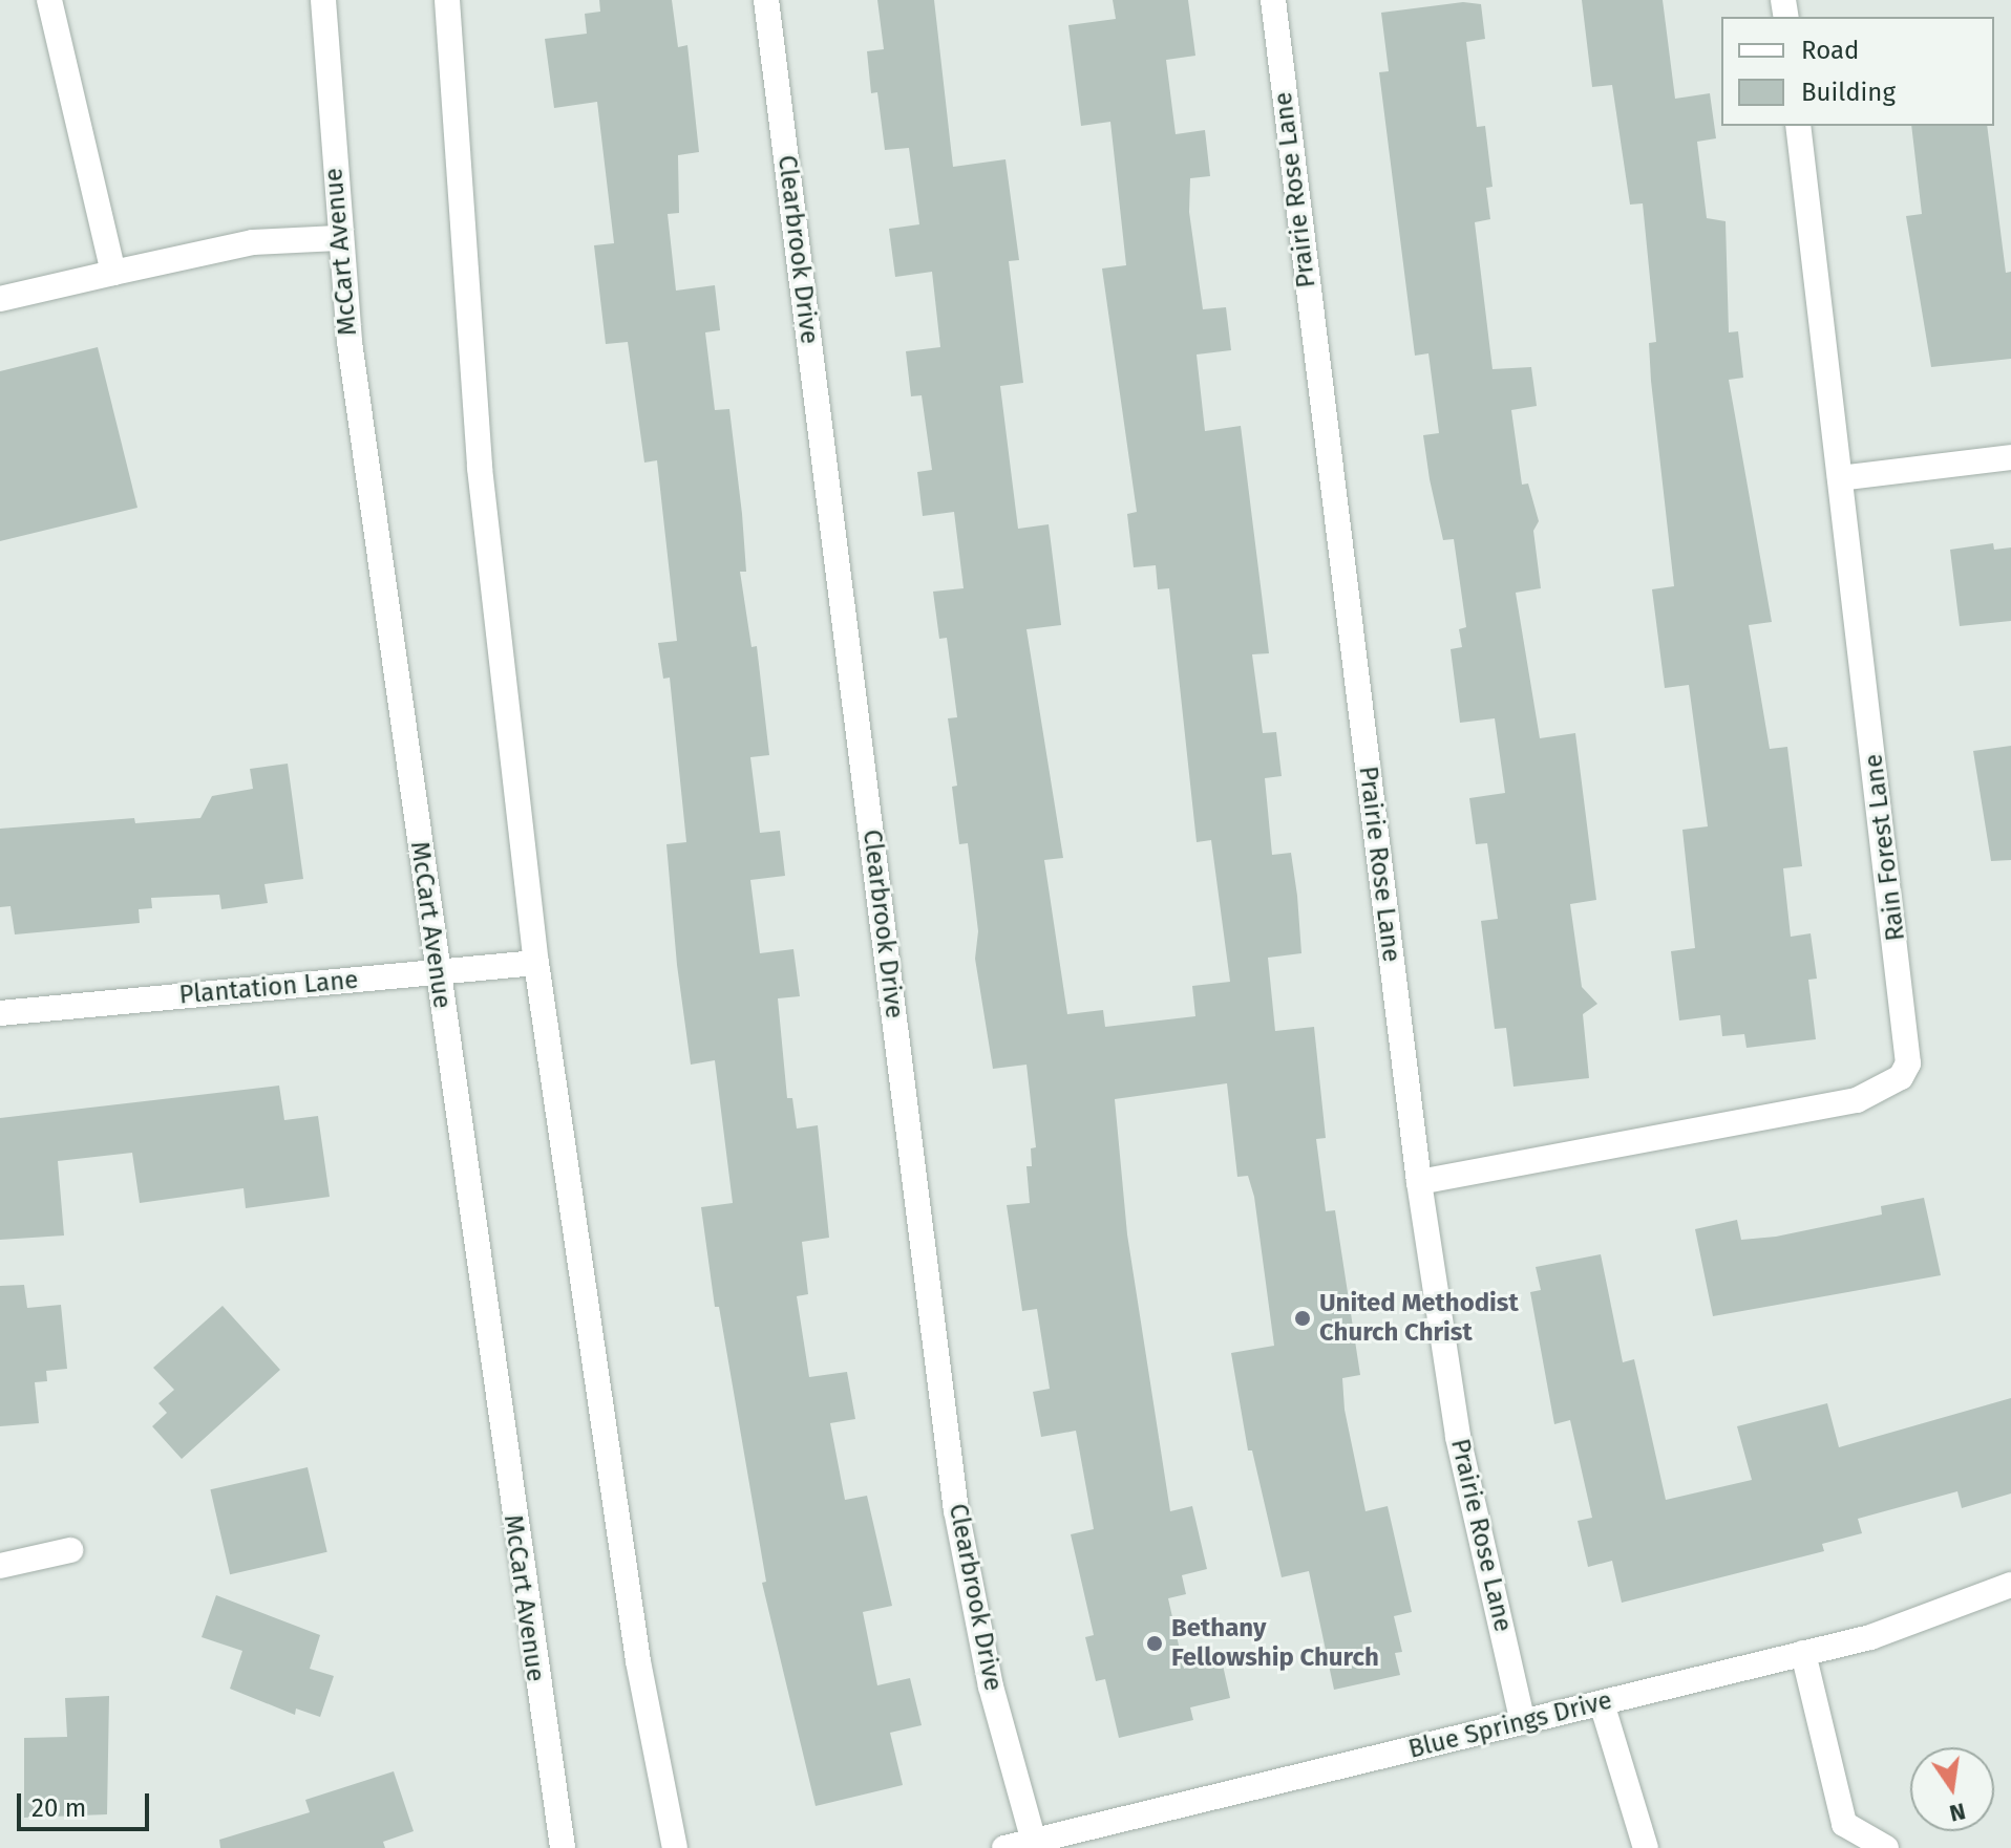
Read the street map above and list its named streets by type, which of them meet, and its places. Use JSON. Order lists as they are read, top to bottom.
{
  "streets": {
    "street": [
      "Prairie Rose Lane",
      "Clearbrook Drive",
      "McCart Avenue",
      "Rain Forest Lane",
      "Plantation Lane",
      "Blue Springs Drive"
    ]
  },
  "crossings": [
    ["Prairie Rose Lane", "Rain Forest Lane"],
    ["Prairie Rose Lane", "Blue Springs Drive"],
    ["Clearbrook Drive", "Blue Springs Drive"],
    ["McCart Avenue", "Plantation Lane"]
  ],
  "places": ["United Methodist Church Christ", "Bethany Fellowship Church"],
  "legend": ["Road", "Building"],
  "scale_bar": "20 m",
  "north": "bottom"
}
